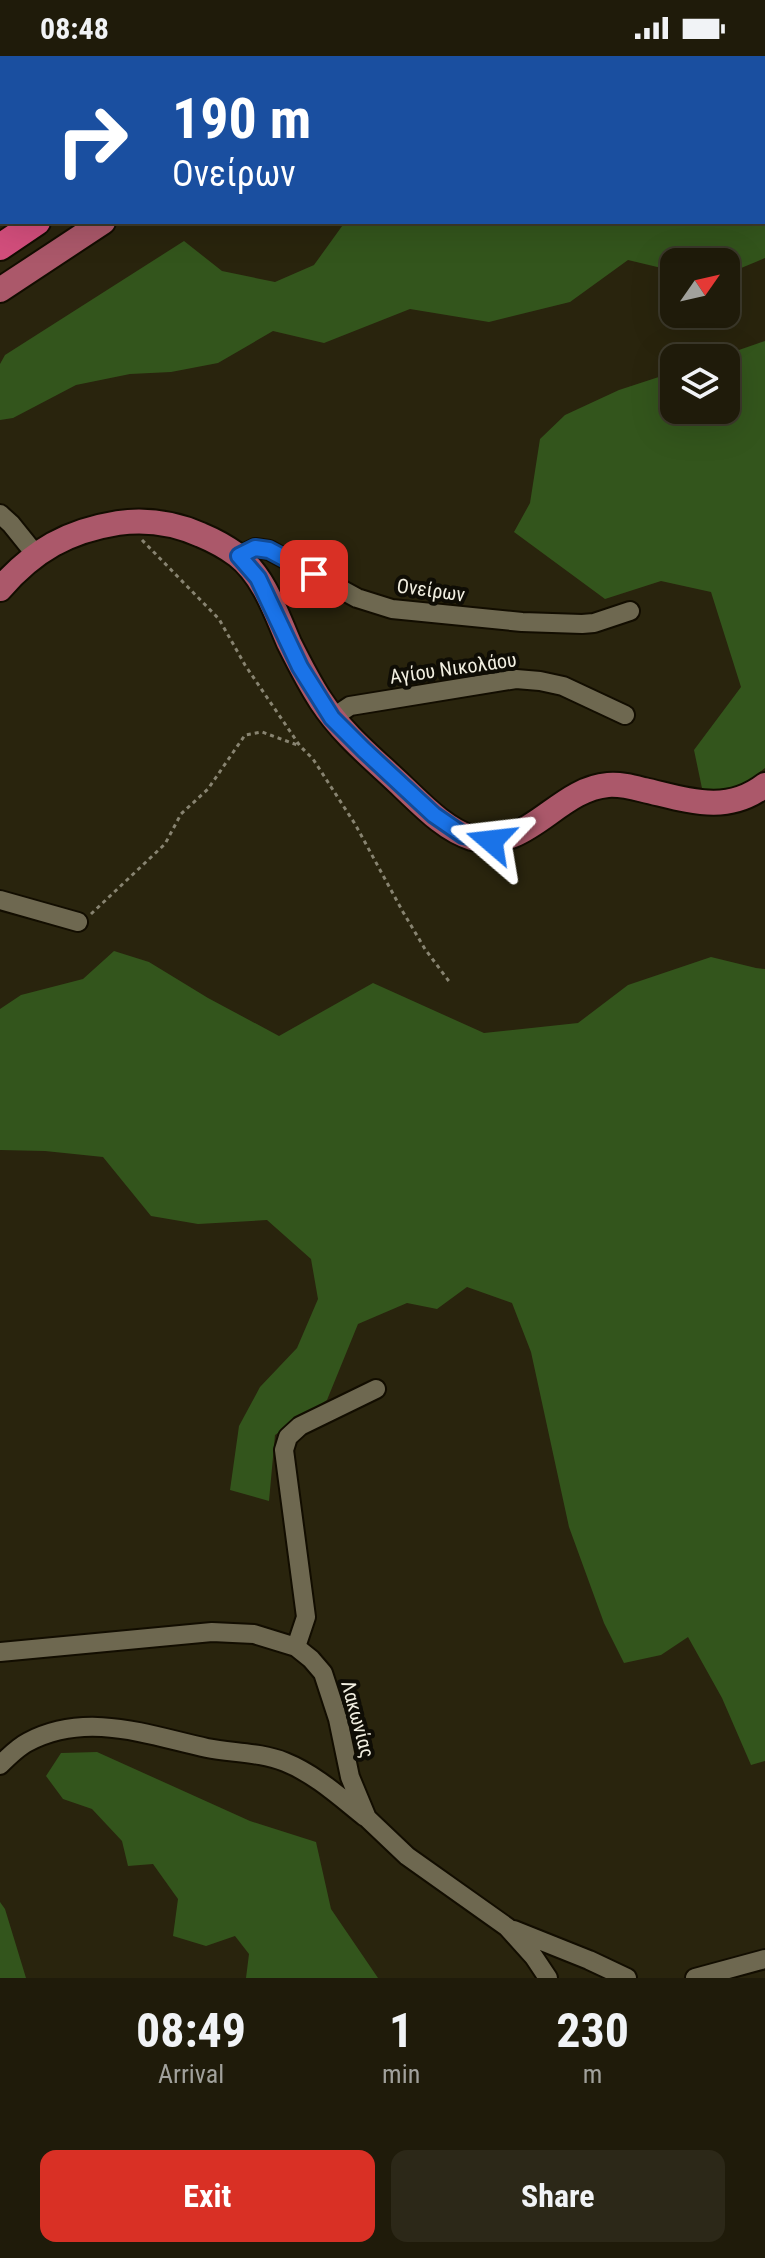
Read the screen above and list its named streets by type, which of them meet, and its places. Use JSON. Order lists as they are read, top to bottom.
{
  "streets": {
    "street": ["Ονείρων", "Αγίου Νικολάου", "Λακωνίας"]
  },
  "north": "top right",
  "page": {
    "status": "08:48",
    "turn": ["190 m", "Ονείρων"],
    "eta": [
      "08:49",
      "Arrival",
      "1",
      "min",
      "230",
      "m"
    ],
    "buttons": ["Exit", "Share"]
  }
}
